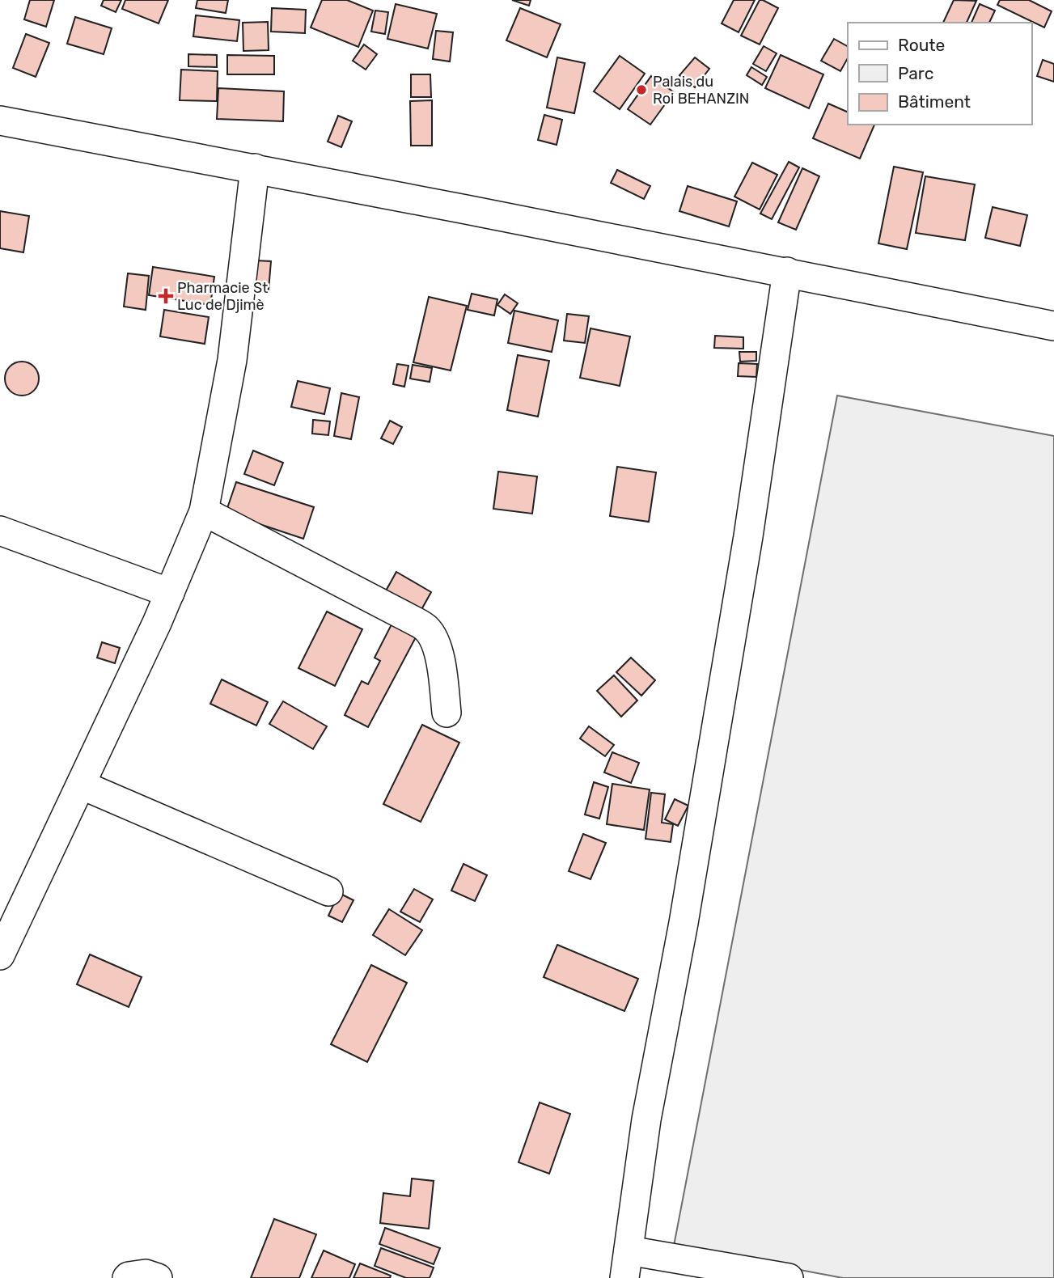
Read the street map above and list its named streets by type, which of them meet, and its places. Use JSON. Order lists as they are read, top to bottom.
{
  "places": {
    "other": ["Palais du Roi BEHANZIN"],
    "health": ["Pharmacie St Luc de Djimè"]
  },
  "legend": ["Route", "Parc", "Bâtiment"]
}
